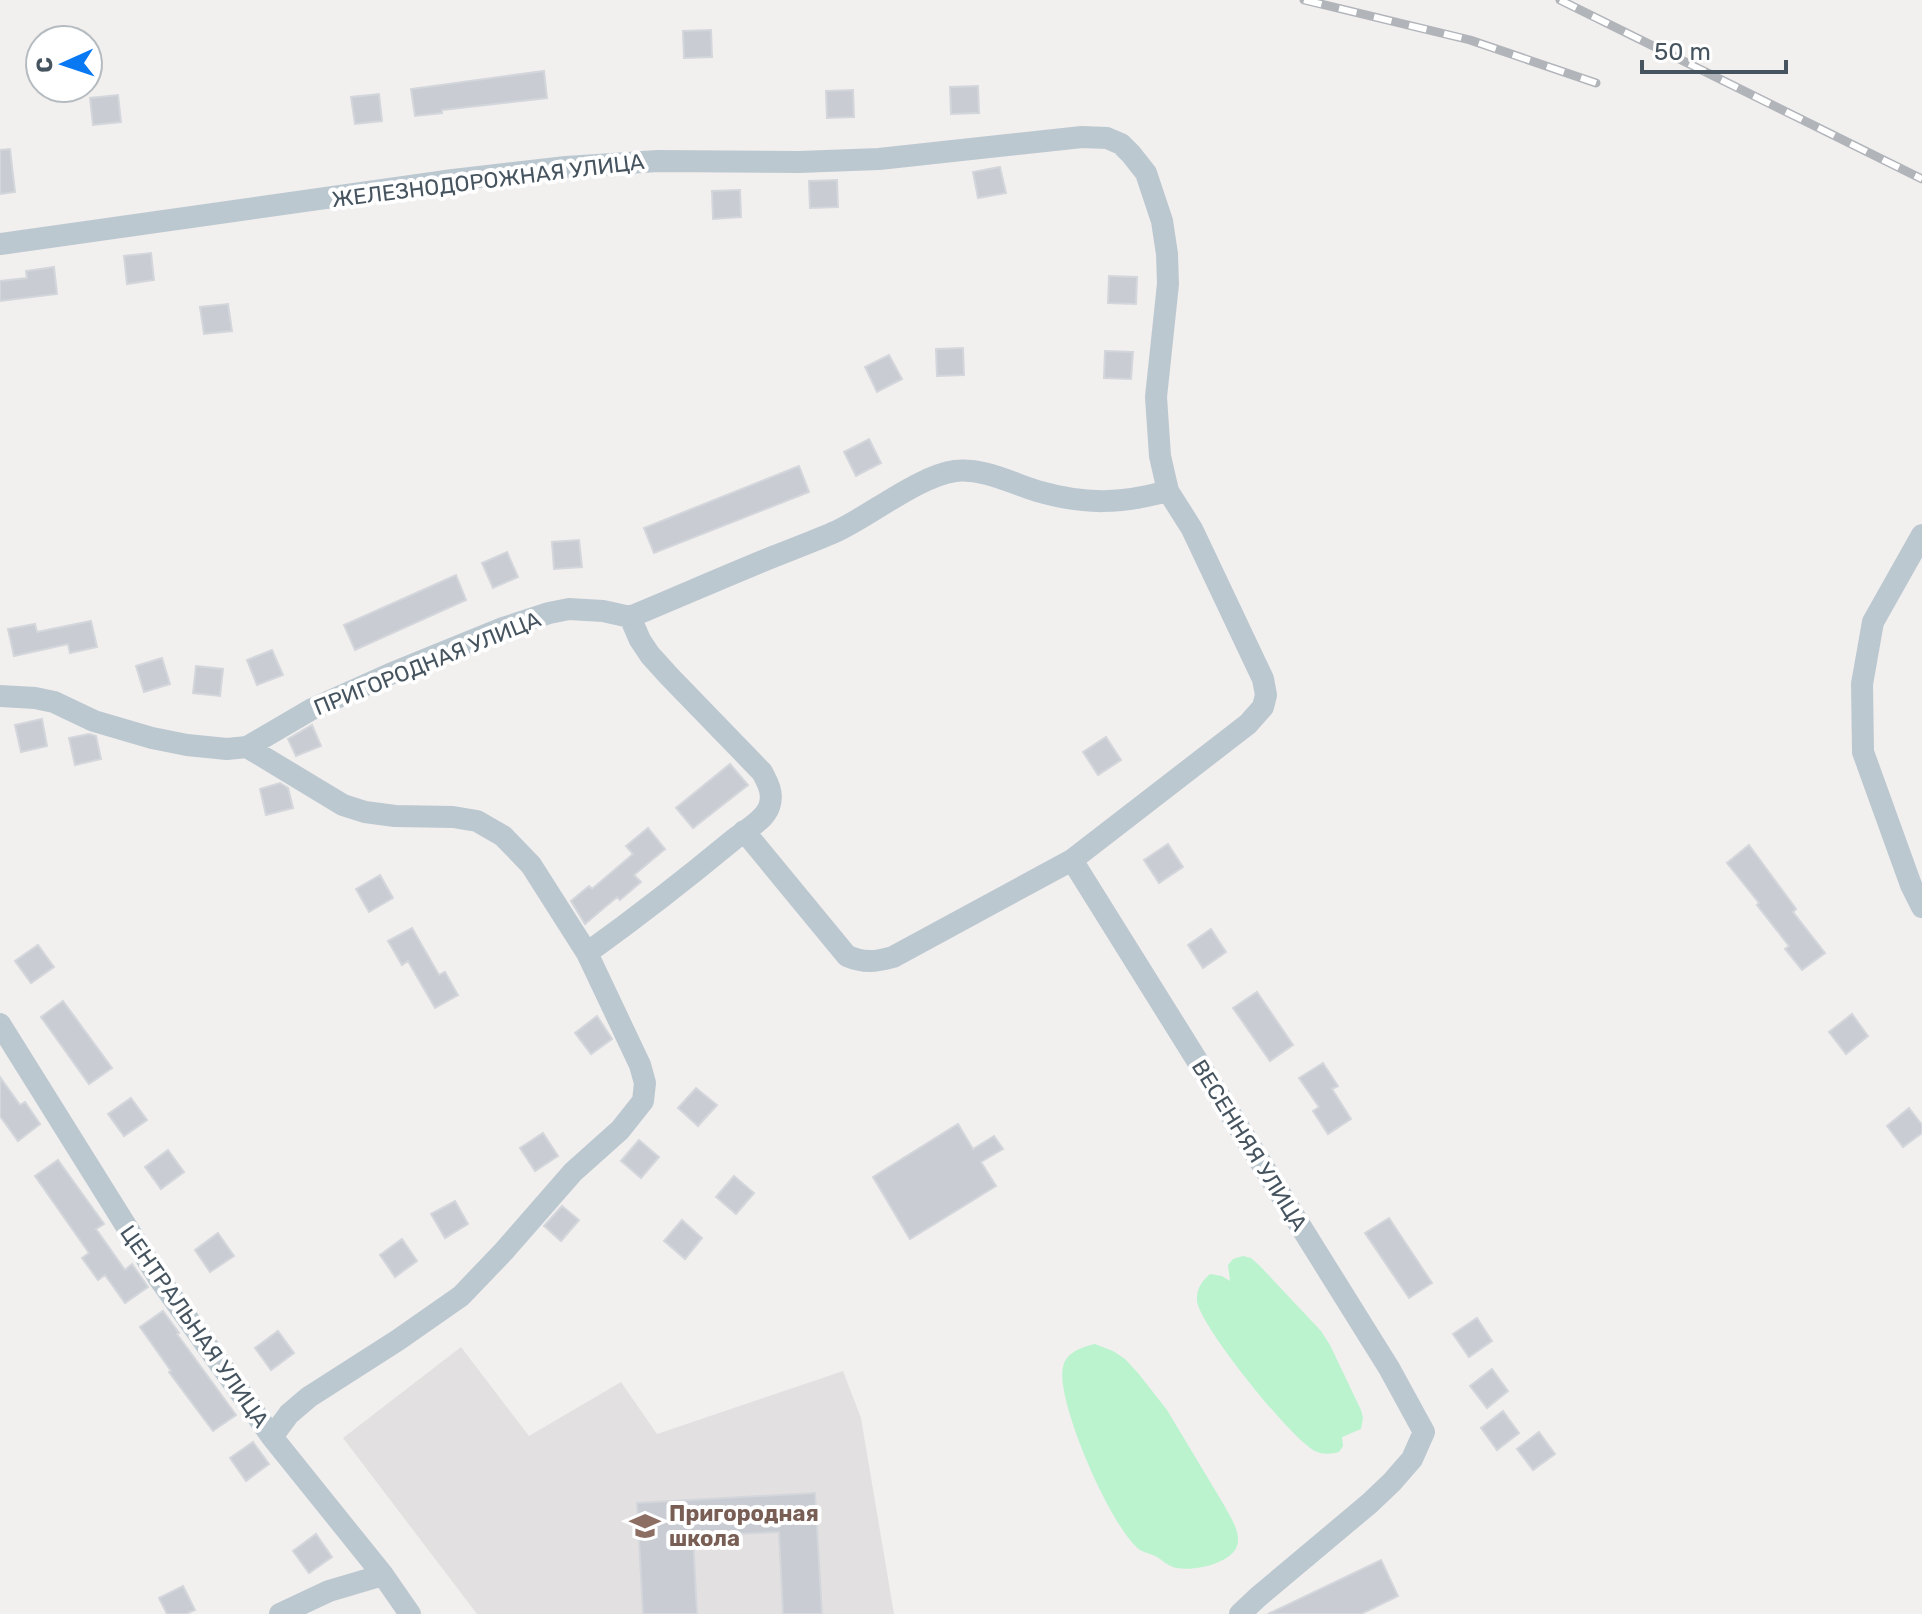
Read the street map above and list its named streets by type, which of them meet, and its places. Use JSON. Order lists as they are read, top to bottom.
{
  "streets": {
    "street": [
      "ЖЕЛЕЗНОДОРОЖНАЯ УЛИЦА",
      "ПРИГОРОДНАЯ УЛИЦА",
      "ВЕСЕННЯЯ УЛИЦА",
      "ЦЕНТРАЛЬНАЯ УЛИЦА"
    ]
  },
  "places": {
    "school or university": ["Пригородная школа"]
  },
  "scale_bar": "50 m",
  "north": "left"
}
